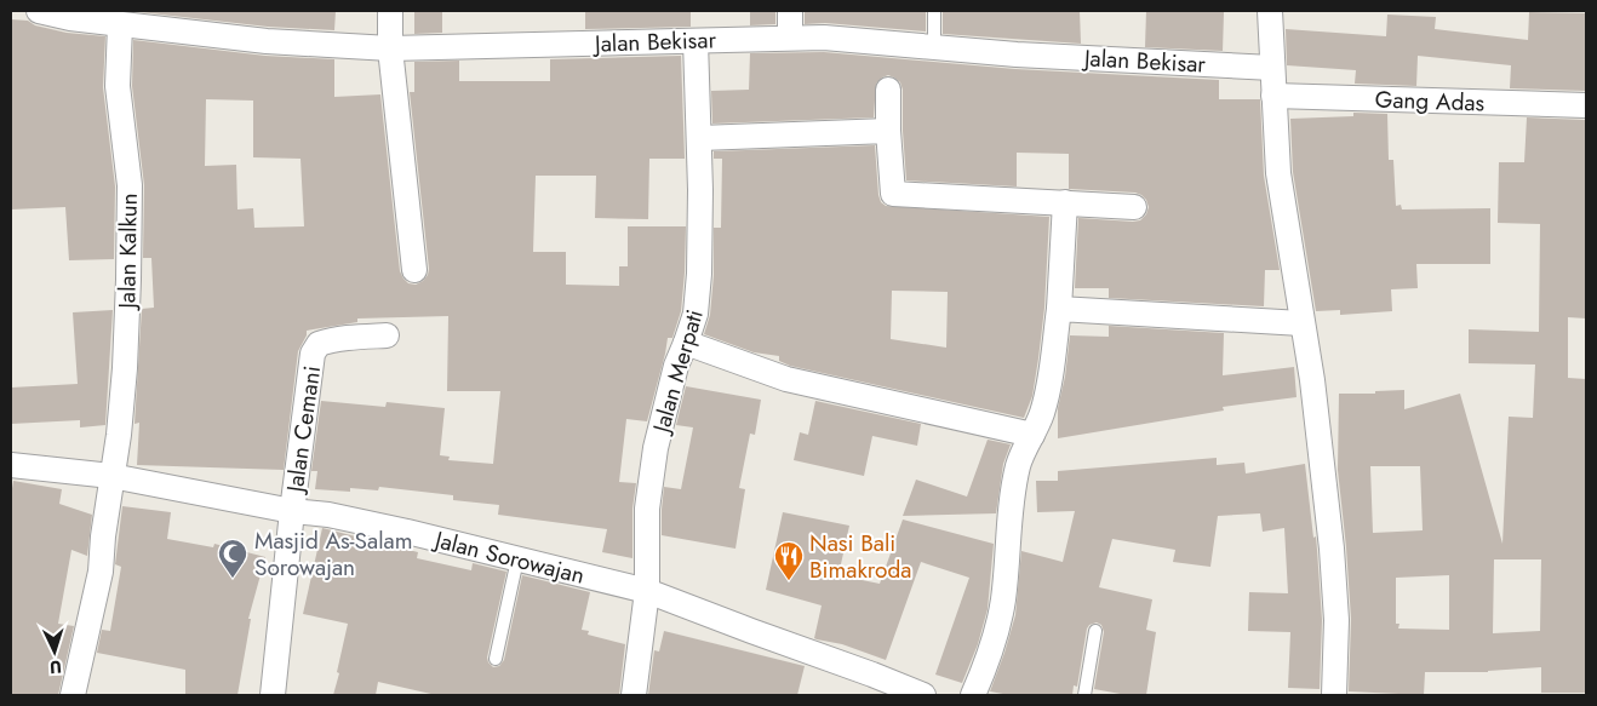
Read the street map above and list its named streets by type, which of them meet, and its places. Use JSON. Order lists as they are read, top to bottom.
{
  "streets": {
    "street": [
      "Jalan Bekisar",
      "Gang Adas",
      "Jalan Kalkun",
      "Jalan Merpati",
      "Jalan Cemani",
      "Jalan Sorowajan"
    ]
  },
  "crossings": [
    ["Jalan Bekisar", "Jalan Kalkun"],
    ["Jalan Bekisar", "Jalan Merpati"],
    ["Jalan Kalkun", "Jalan Sorowajan"],
    ["Jalan Merpati", "Jalan Sorowajan"],
    ["Jalan Cemani", "Jalan Sorowajan"]
  ],
  "places": {
    "mosque": ["Masjid As-Salam Sorowajan"],
    "restaurant": ["Nasi Bali Bimakroda"]
  },
  "north": "bottom"
}
